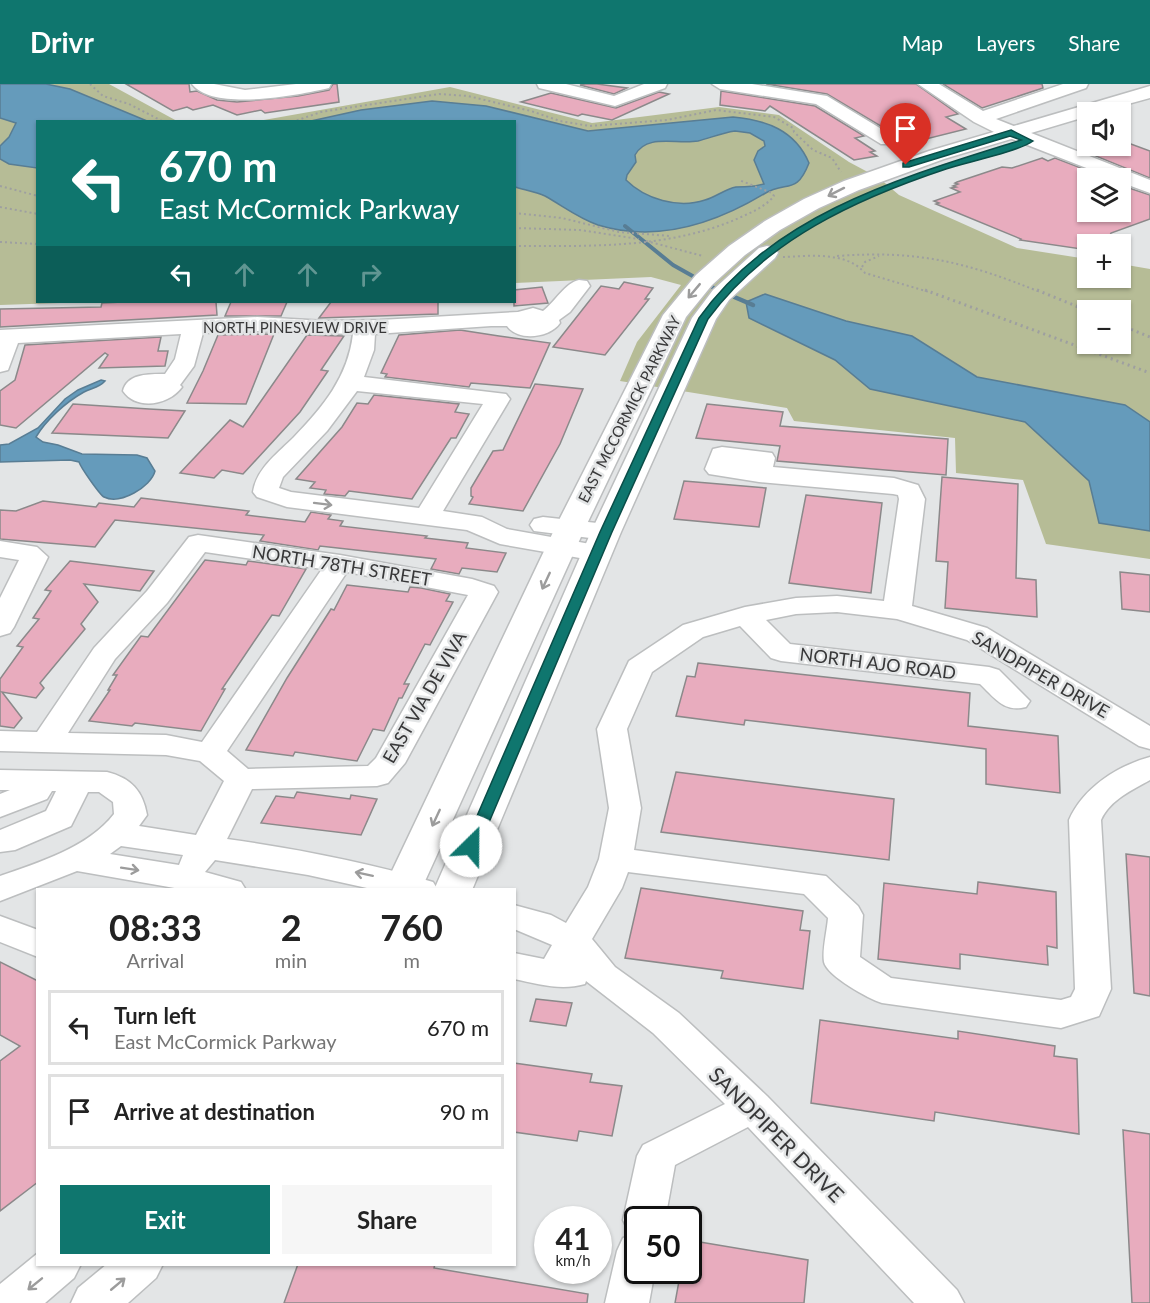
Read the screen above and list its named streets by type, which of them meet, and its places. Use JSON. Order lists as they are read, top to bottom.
{
  "streets": {
    "main road": ["EAST MCCORMICK PARKWAY"],
    "street": [
      "NORTH PINESVIEW DRIVE",
      "NORTH 78TH STREET",
      "NORTH AJO ROAD",
      "SANDPIPER DRIVE",
      "EAST VIA DE VIVA"
    ]
  },
  "crossings": [
    ["NORTH 78TH STREET", "EAST VIA DE VIVA"],
    ["NORTH AJO ROAD", "SANDPIPER DRIVE"]
  ],
  "page": {
    "header": "Drivr",
    "nav": ["Map", "Layers", "Share"],
    "map_buttons": ["+", "−"],
    "turn": ["670 m", "East McCormick Parkway"],
    "eta": [
      "08:33",
      "Arrival",
      "2",
      "min",
      "760",
      "m"
    ],
    "list": [
      {
        "name": "Turn left",
        "note": "East McCormick Parkway",
        "value": "670 m"
      },
      {
        "name": "Arrive at destination",
        "value": "90 m"
      }
    ],
    "buttons": ["Exit", "Share"],
    "speed": "41 km/h",
    "limit": "50"
  }
}
